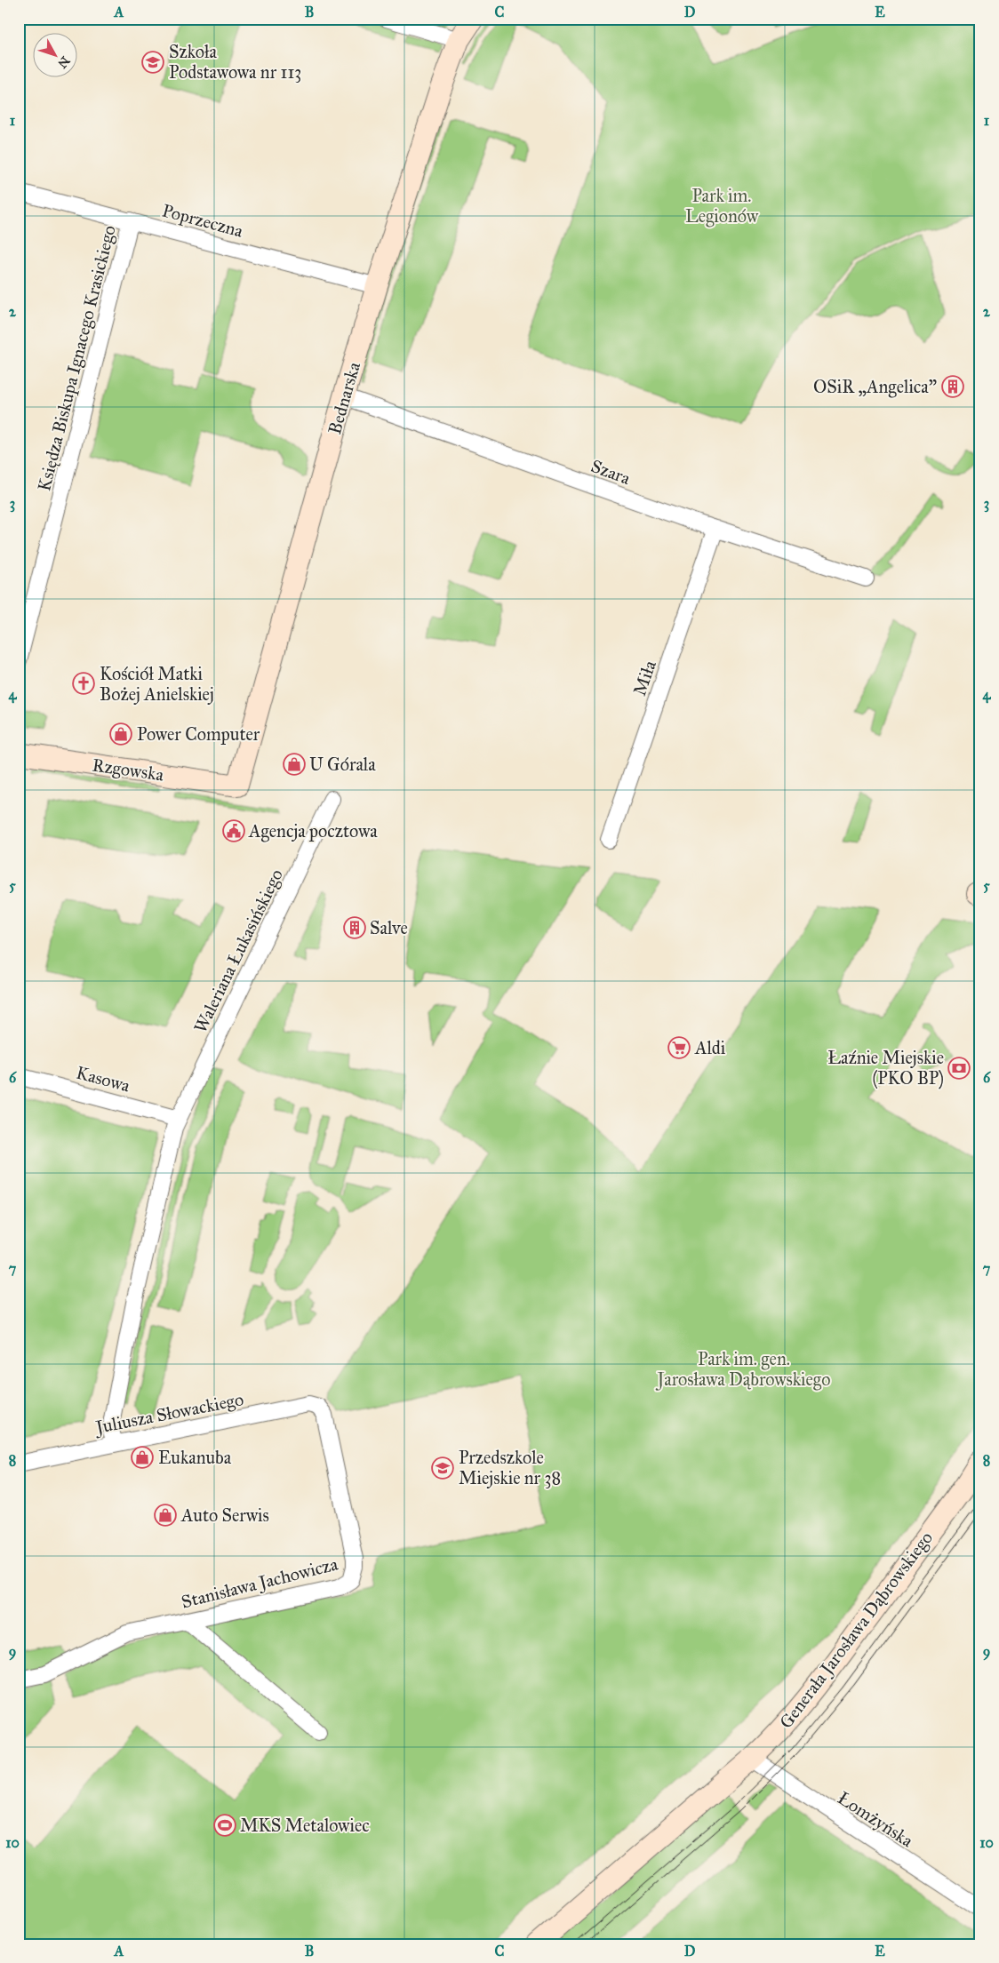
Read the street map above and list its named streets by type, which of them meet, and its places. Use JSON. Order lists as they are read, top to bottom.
{
  "streets": {
    "street": [
      "Poprzeczna",
      "Księdza Biskupa Ignacego Krasickiego",
      "Bednarska",
      "Szara",
      "Miła",
      "Rzgowska",
      "Waleriana Łukasińskiego",
      "Kasowa",
      "Juliusza Słowackiego",
      "Stanisława Jachowicza",
      "Generała Jarosława Dąbrowskiego",
      "Łomżyńska"
    ]
  },
  "crossings": [
    ["Poprzeczna", "Księdza Biskupa Ignacego Krasickiego"],
    ["Poprzeczna", "Bednarska"],
    ["Bednarska", "Szara"],
    ["Bednarska", "Rzgowska"],
    ["Szara", "Miła"],
    ["Waleriana Łukasińskiego", "Kasowa"],
    ["Waleriana Łukasińskiego", "Juliusza Słowackiego"],
    ["Juliusza Słowackiego", "Stanisława Jachowicza"],
    ["Generała Jarosława Dąbrowskiego", "Łomżyńska"]
  ],
  "parks": ["Park im. Legionów", "Park im. gen. Jarosława Dąbrowskiego"],
  "places": {
    "school or university": ["Szkoła Podstawowa nr 113", "Przedszkole Miejskie nr 38"],
    "building": ["OSiR „Angelica”", "Salve"],
    "church": ["Kościół Matki Bożej Anielskiej"],
    "shop": [
      "Power Computer",
      "U Górala",
      "Eukanuba",
      "Auto Serwis"
    ],
    "public building": ["Agencja pocztowa"],
    "supermarket": ["Aldi"],
    "bank": ["Łaźnie Miejskie (PKO BP)"],
    "sports": ["MKS Metalowiec"]
  },
  "north": "bottom right",
  "grid": {
    "columns": [
      "A",
      "B",
      "C",
      "D",
      "E"
    ],
    "rows": [
      "1",
      "2",
      "3",
      "4",
      "5",
      "6",
      "7",
      "8",
      "9",
      "10"
    ]
  }
}
